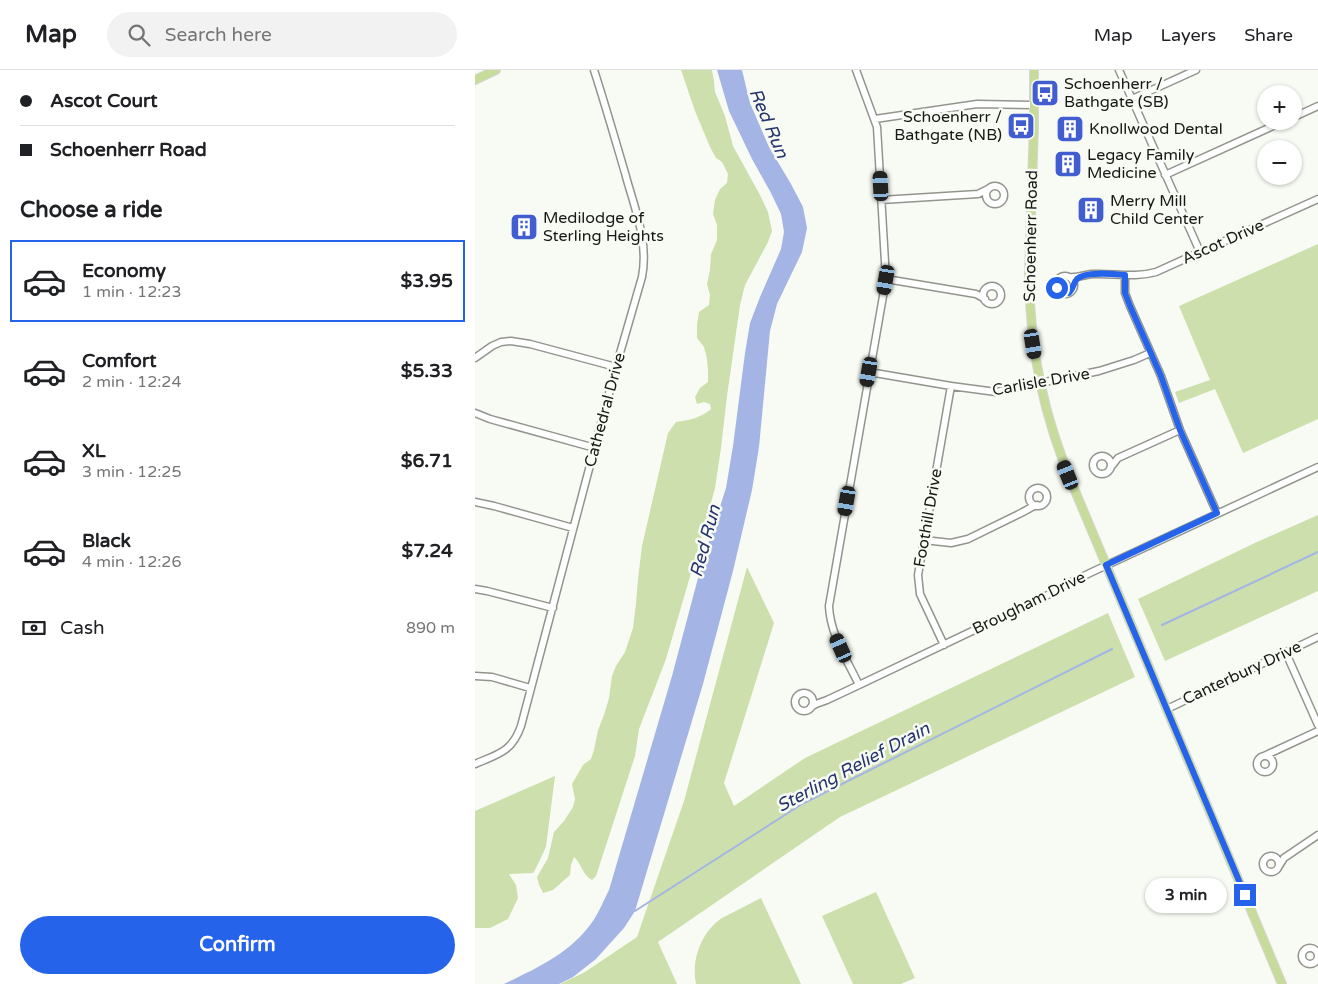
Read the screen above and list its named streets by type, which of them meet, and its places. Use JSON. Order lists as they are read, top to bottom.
{
  "streets": {
    "main road": ["Schoenherr Road"],
    "street": [
      "Ascot Drive",
      "Carlisle Drive",
      "Cathedral Drive",
      "Foothill Drive",
      "Brougham Drive",
      "Canterbury Drive"
    ]
  },
  "crossings": [
    ["Schoenherr Road", "Carlisle Drive"],
    ["Schoenherr Road", "Brougham Drive"],
    ["Schoenherr Road", "Canterbury Drive"],
    ["Carlisle Drive", "Foothill Drive"],
    ["Foothill Drive", "Brougham Drive"]
  ],
  "water": ["Red Run", "Sterling Relief Drain"],
  "places": {
    "bus stop": ["Schoenherr / Bathgate (SB)", "Schoenherr / Bathgate (NB)"],
    "building": [
      "Knollwood Dental",
      "Legacy Family Medicine",
      "Merry Mill Child Center",
      "Medilodge of Sterling Heights"
    ]
  },
  "page": {
    "header": "Map",
    "search": "Search here",
    "nav": ["Map", "Layers", "Share"],
    "banner": ["Ascot Court", "Schoenherr Road"],
    "map_buttons": ["+", "−"],
    "heading": "Choose a ride",
    "list": [
      {
        "name": "Economy",
        "note": "1 min · 12:23",
        "value": "$3.95"
      },
      {
        "name": "Comfort",
        "note": "2 min · 12:24",
        "value": "$5.33"
      },
      {
        "name": "XL",
        "note": "3 min · 12:25",
        "value": "$6.71"
      },
      {
        "name": "Black",
        "note": "4 min · 12:26",
        "value": "$7.24"
      }
    ],
    "pay": ["Cash", "890 m"],
    "bubble": "3 min",
    "buttons": "Confirm"
  }
}
